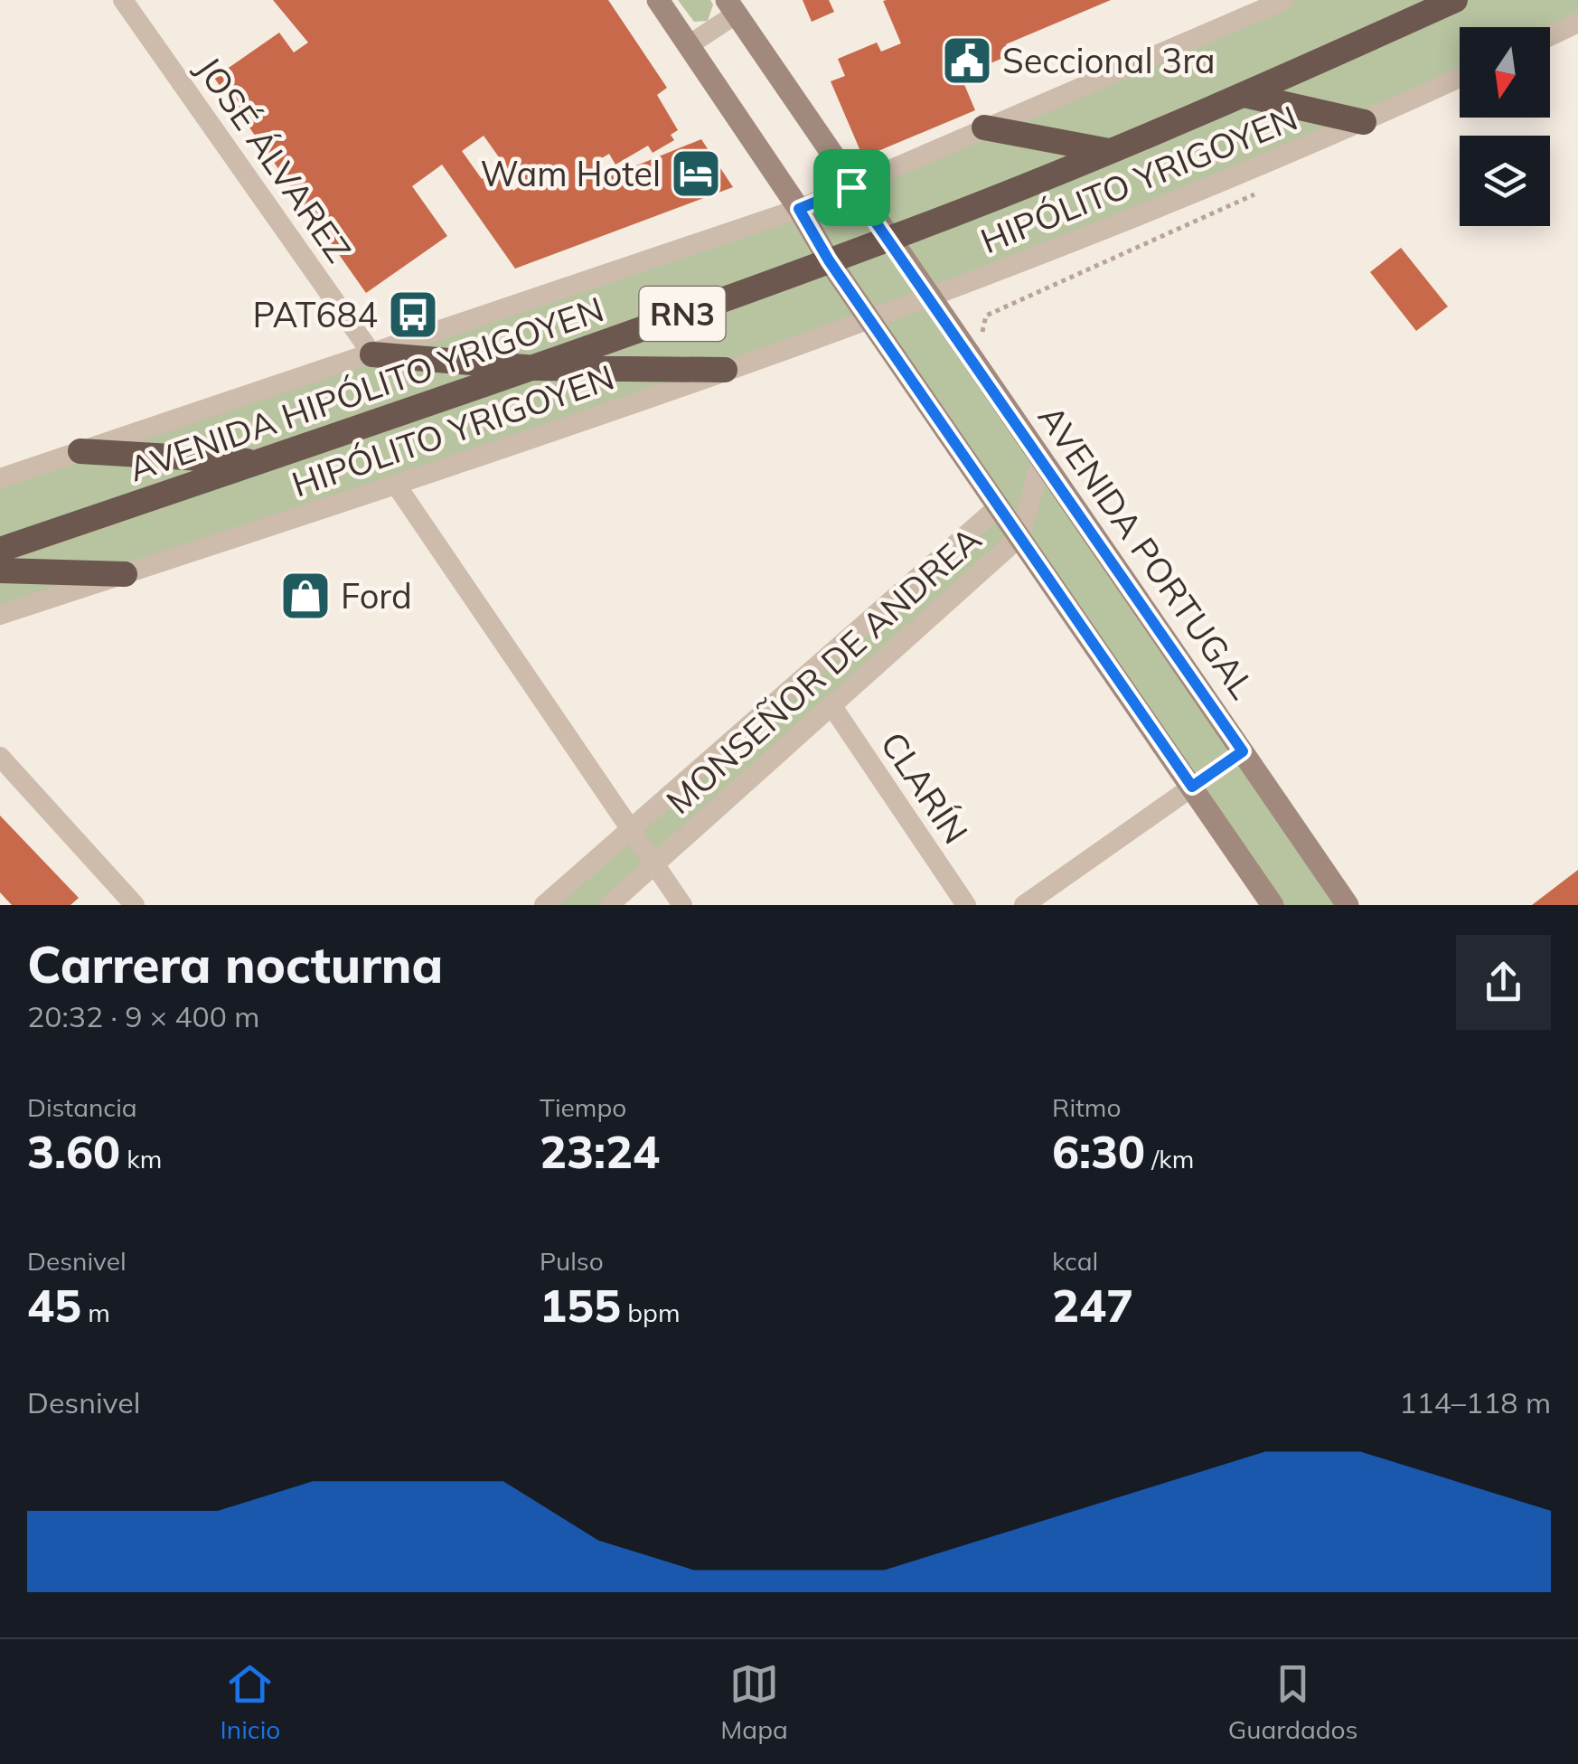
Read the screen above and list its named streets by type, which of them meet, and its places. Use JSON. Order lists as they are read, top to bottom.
{
  "streets": {
    "highway": ["RN3", "AVENIDA HIPÓLITO YRIGOYEN"],
    "main road": ["AVENIDA PORTUGAL"],
    "street": [
      "JOSÉ ÁLVAREZ",
      "HIPÓLITO YRIGOYEN",
      "MONSEÑOR DE ANDREA",
      "CLARÍN"
    ]
  },
  "crossings": [
    ["HIPÓLITO YRIGOYEN", "AVENIDA PORTUGAL"],
    ["AVENIDA HIPÓLITO YRIGOYEN", "AVENIDA PORTUGAL"],
    ["AVENIDA PORTUGAL", "MONSEÑOR DE ANDREA"],
    ["MONSEÑOR DE ANDREA", "CLARÍN"]
  ],
  "places": {
    "public building": ["Seccional 3ra"],
    "hotel": ["Wam Hotel"],
    "bus stop": ["PAT684"],
    "shop": ["Ford"]
  },
  "north": "bottom",
  "page": {
    "heading": ["Carrera nocturna", "20:32 · 9 × 400 m"],
    "stats": [
      ["Distancia", "3.60 km"],
      ["Tiempo", "23:24"],
      ["Ritmo", "6:30 /km"],
      ["Desnivel", "45 m"],
      ["Pulso", "155 bpm"],
      ["kcal", "247"]
    ],
    "chart": ["Desnivel", "114–118 m"],
    "tabs": ["Inicio", "Mapa", "Guardados"]
  }
}
